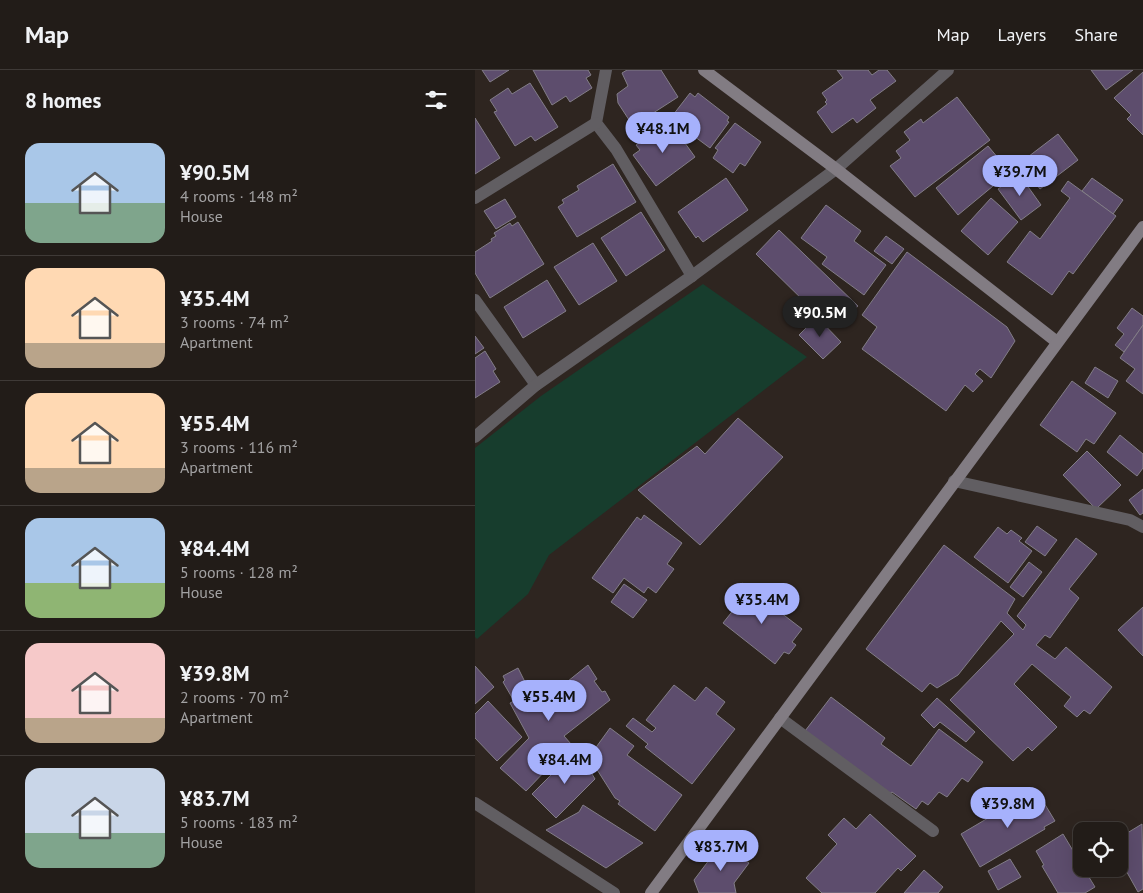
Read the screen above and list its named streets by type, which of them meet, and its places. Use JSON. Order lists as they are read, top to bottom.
{
  "page": {
    "header": "Map",
    "nav": ["Map", "Layers", "Share"],
    "heading": "8 homes",
    "price": [
      "¥48.1M",
      "¥39.7M",
      "¥90.5M",
      "¥35.4M",
      "¥55.4M",
      "¥84.4M",
      "¥39.8M",
      "¥83.7M"
    ],
    "list": [
      {
        "name": "¥90.5M",
        "note": "4 rooms · 148 m² · House"
      },
      {
        "name": "¥35.4M",
        "note": "3 rooms · 74 m² · Apartment"
      },
      {
        "name": "¥55.4M",
        "note": "3 rooms · 116 m² · Apartment"
      },
      {
        "name": "¥84.4M",
        "note": "5 rooms · 128 m² · House"
      },
      {
        "name": "¥39.8M",
        "note": "2 rooms · 70 m² · Apartment"
      },
      {
        "name": "¥83.7M",
        "note": "5 rooms · 183 m² · House"
      }
    ]
  }
}
